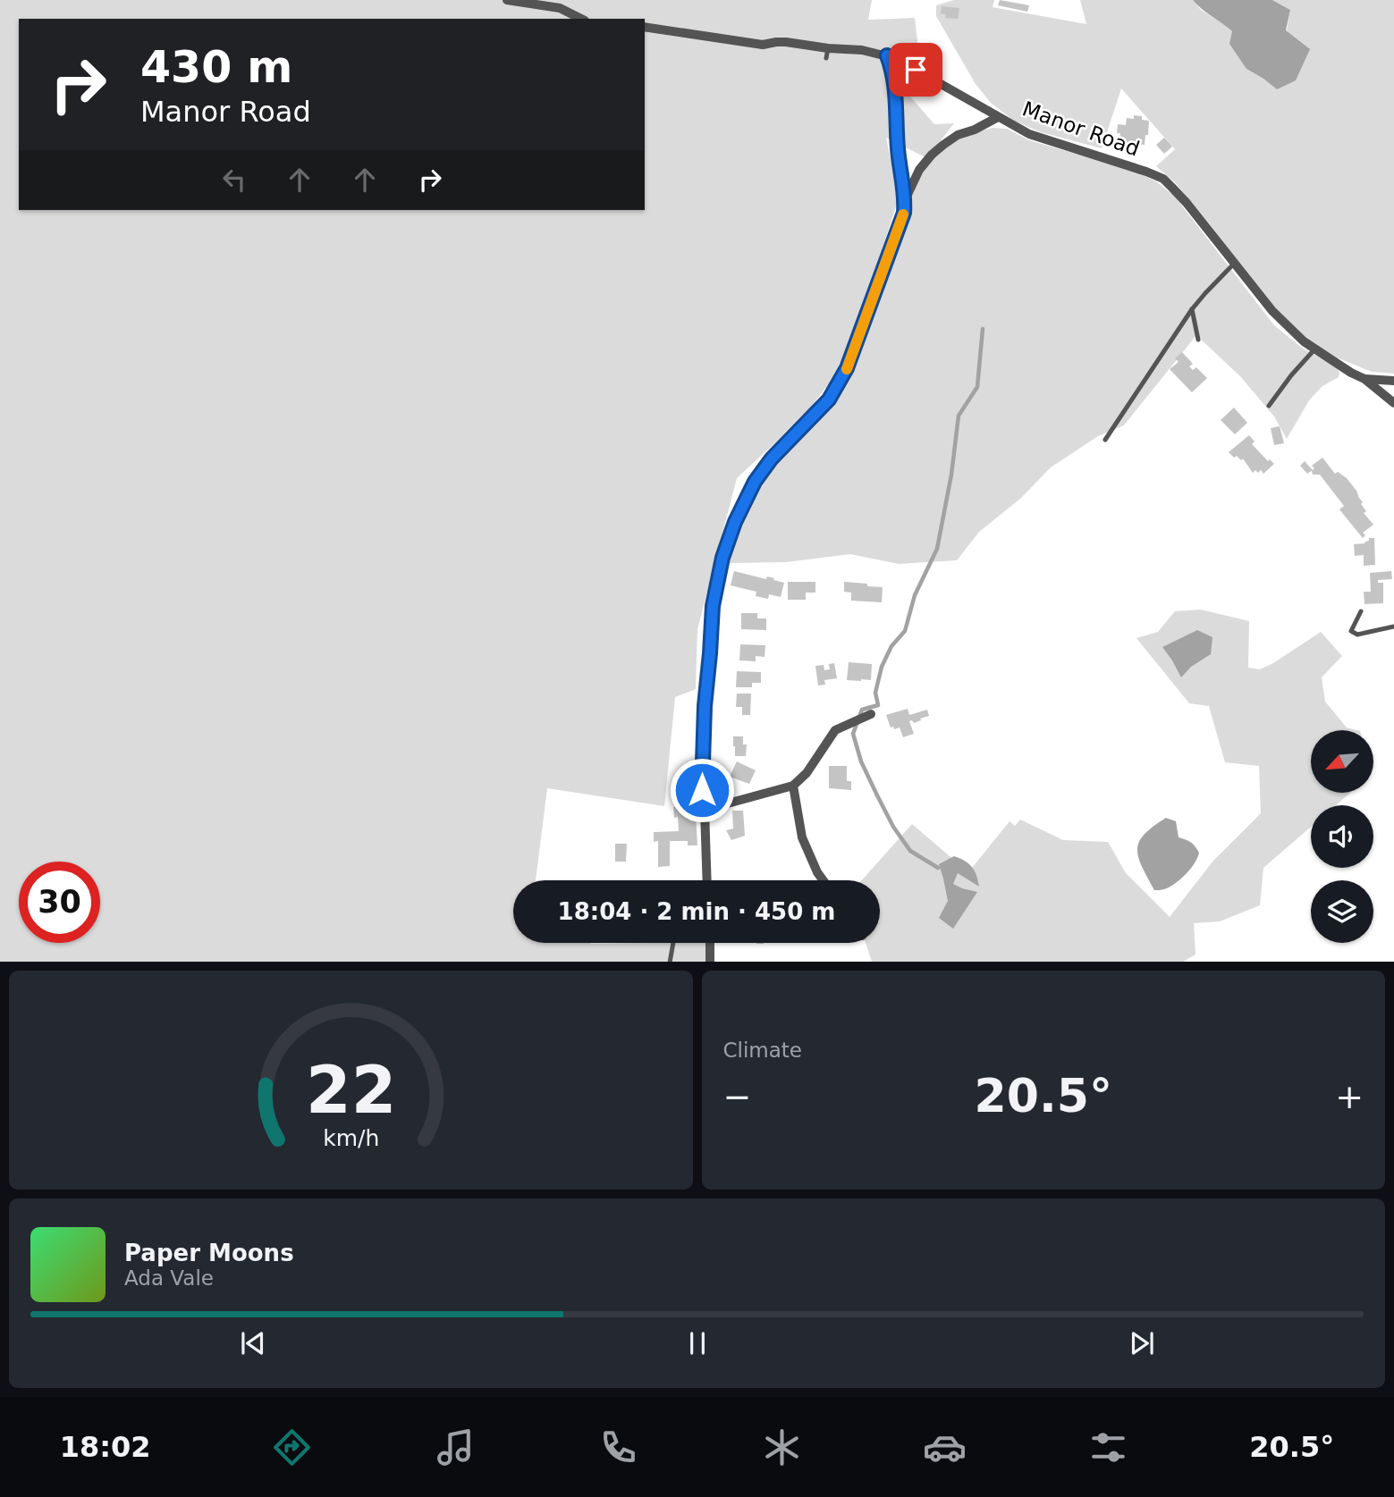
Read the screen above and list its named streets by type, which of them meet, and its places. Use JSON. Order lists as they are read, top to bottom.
{
  "streets": {
    "street": ["Manor Road"]
  },
  "north": "bottom left",
  "page": {
    "turn": ["430 m", "Manor Road"],
    "limit": "30",
    "trip": "18:04 · 2 min · 450 m",
    "tile": "Climate",
    "heat": ["−", "20.5°", "+"],
    "song": ["Paper Moons", "Ada Vale"],
    "tabs": ["18:02", "20.5°"],
    "gauge": ["22", "km/h"]
  }
}
